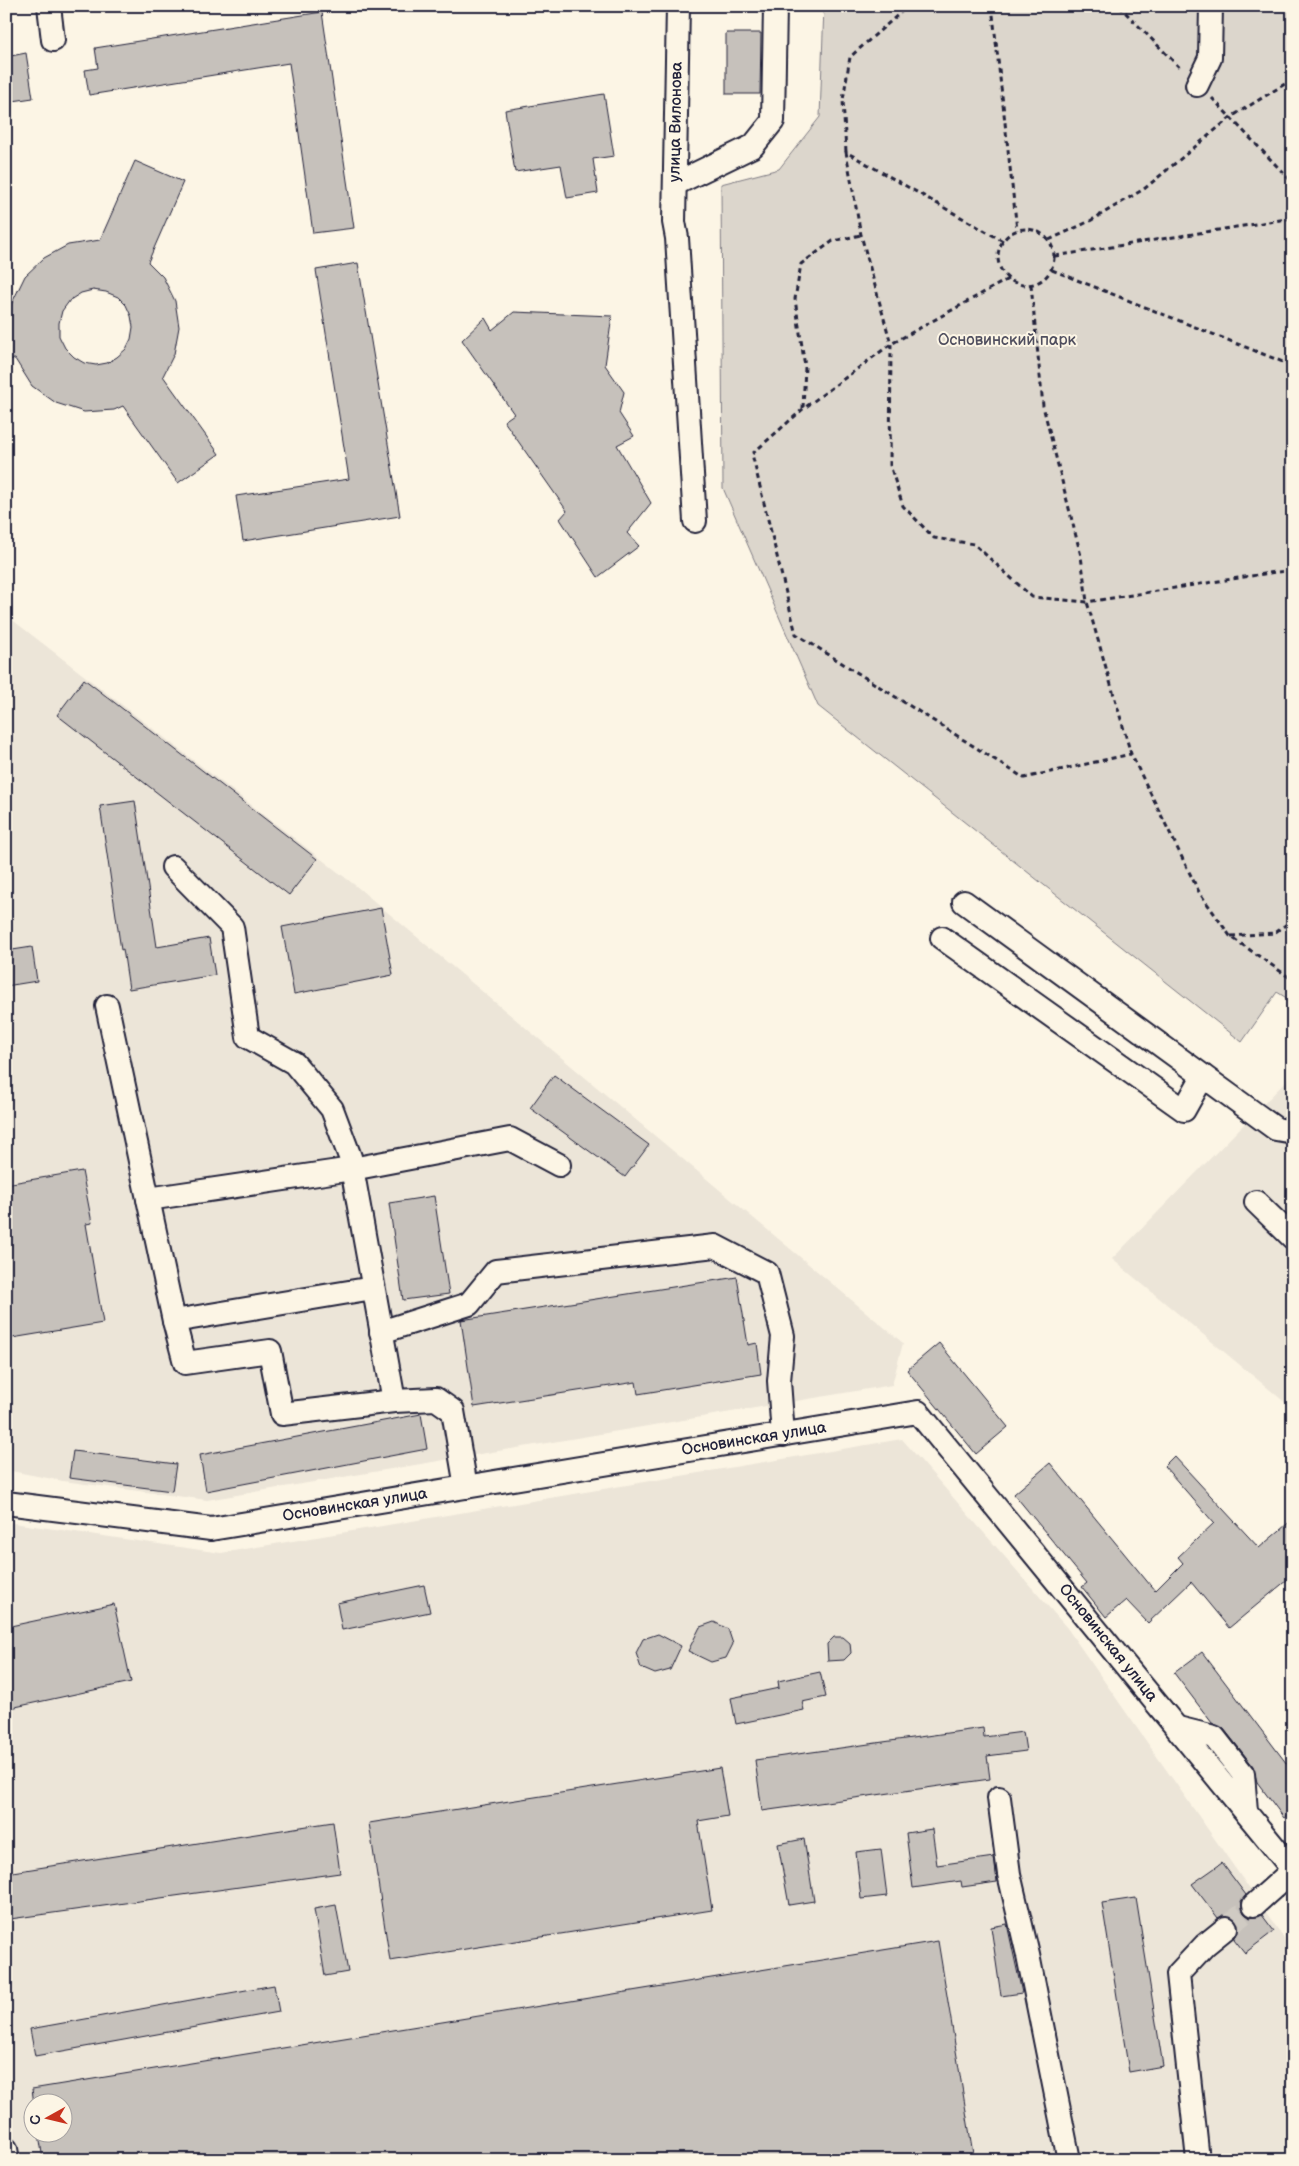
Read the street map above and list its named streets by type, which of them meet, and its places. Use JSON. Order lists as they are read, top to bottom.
{
  "streets": {
    "street": ["улица Вилонова", "Основинская улица"]
  },
  "parks": ["Основинский парк"],
  "north": "left"
}
